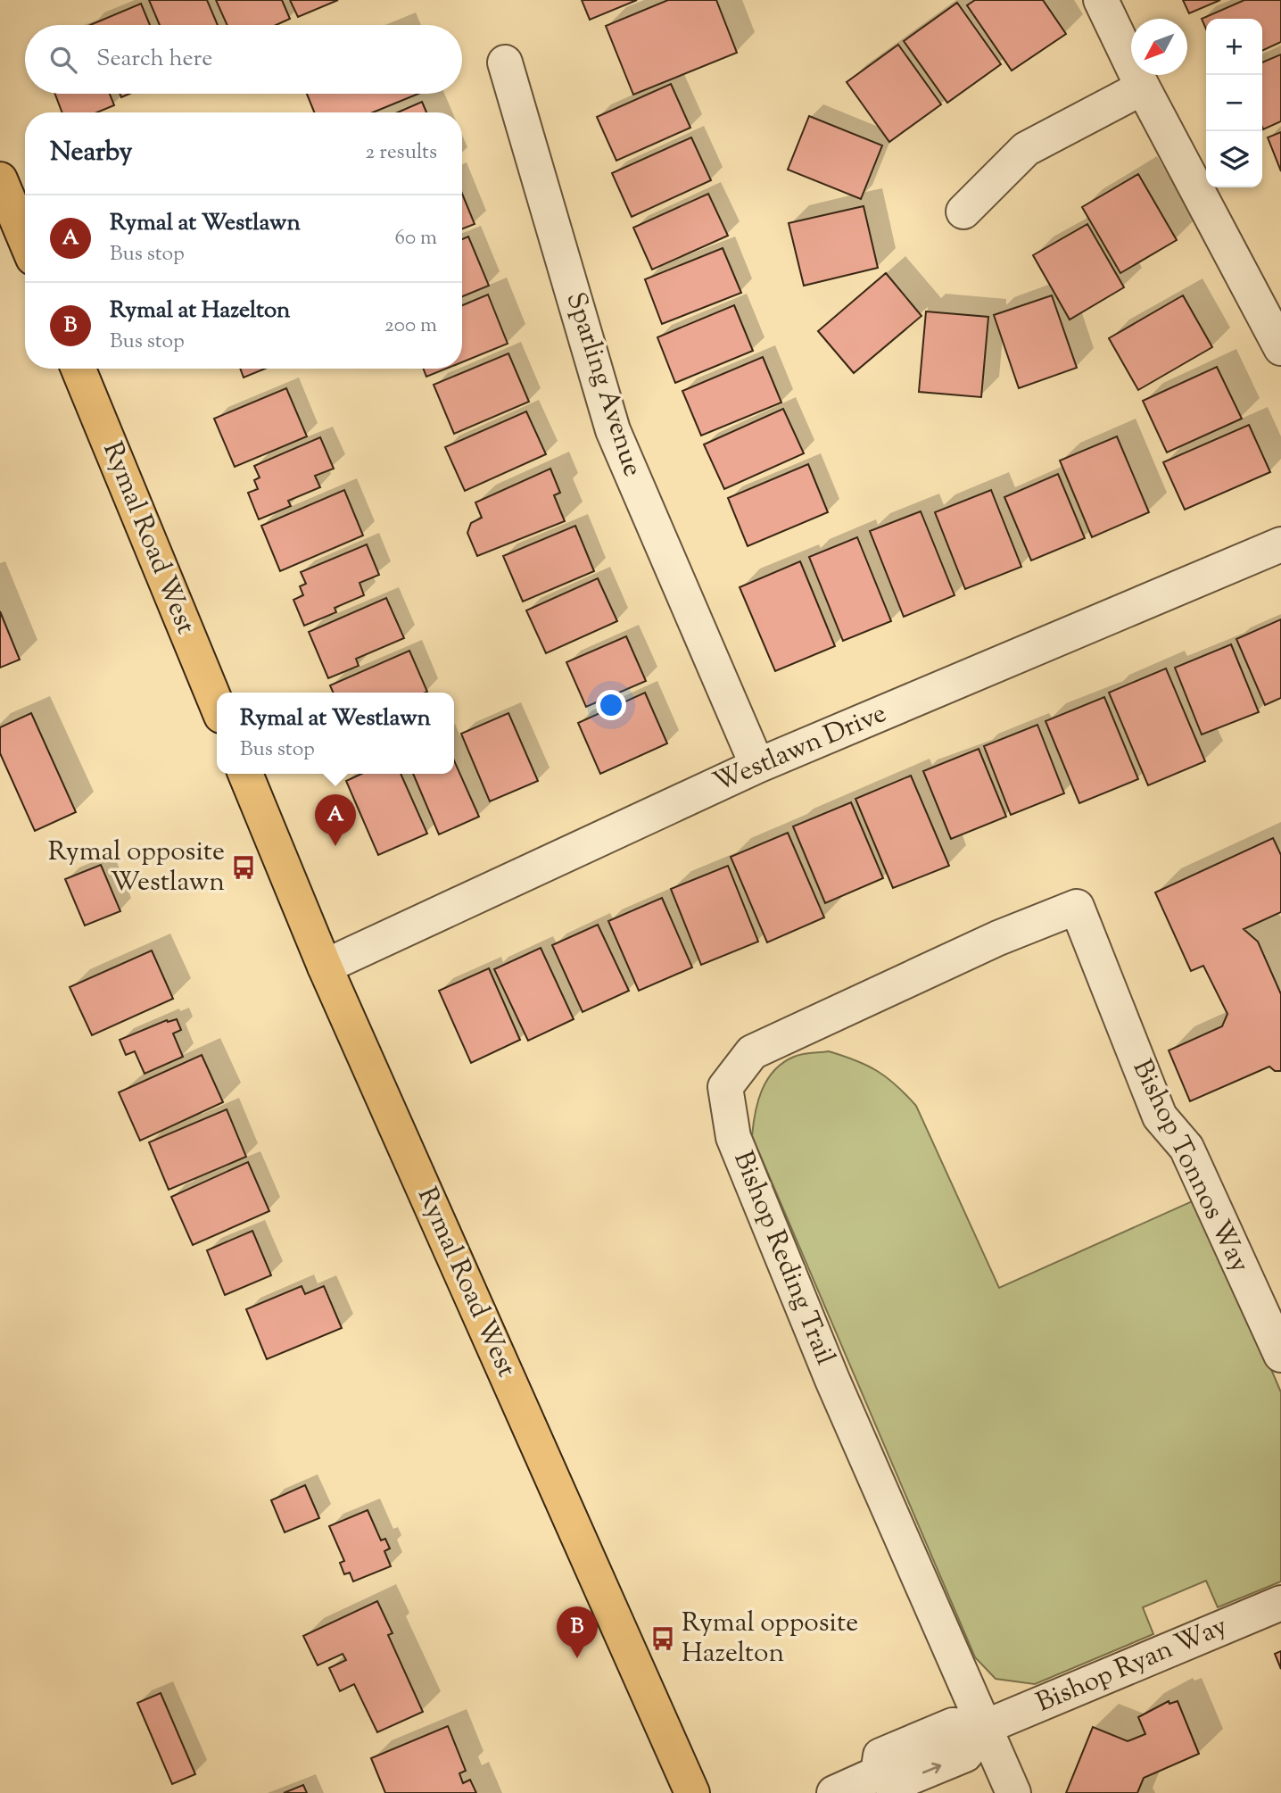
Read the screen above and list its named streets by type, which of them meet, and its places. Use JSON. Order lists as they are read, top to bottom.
{
  "streets": {
    "main road": ["Rymal Road West"],
    "street": [
      "Sparling Avenue",
      "Westlawn Drive",
      "Bishop Tonnos Way",
      "Bishop Reding Trail",
      "Bishop Ryan Way"
    ]
  },
  "crossings": [
    ["Sparling Avenue", "Westlawn Drive"],
    ["Rymal Road West", "Westlawn Drive"],
    ["Bishop Tonnos Way", "Bishop Reding Trail"],
    ["Bishop Reding Trail", "Bishop Ryan Way"]
  ],
  "places": {
    "bus stop": ["Rymal opposite Westlawn", "Rymal opposite Hazelton"]
  },
  "north": "bottom left",
  "page": {
    "map_buttons": ["+", "−"],
    "search": "Search here",
    "heading": ["Nearby", "2 results"],
    "list": [
      {
        "mark": "A",
        "name": "Rymal at Westlawn",
        "note": "Bus stop",
        "value": "60 m"
      },
      {
        "mark": "B",
        "name": "Rymal at Hazelton",
        "note": "Bus stop",
        "value": "200 m"
      }
    ],
    "popup": ["Rymal at Westlawn", "Bus stop"],
    "pins": ["A", "B"]
  }
}
